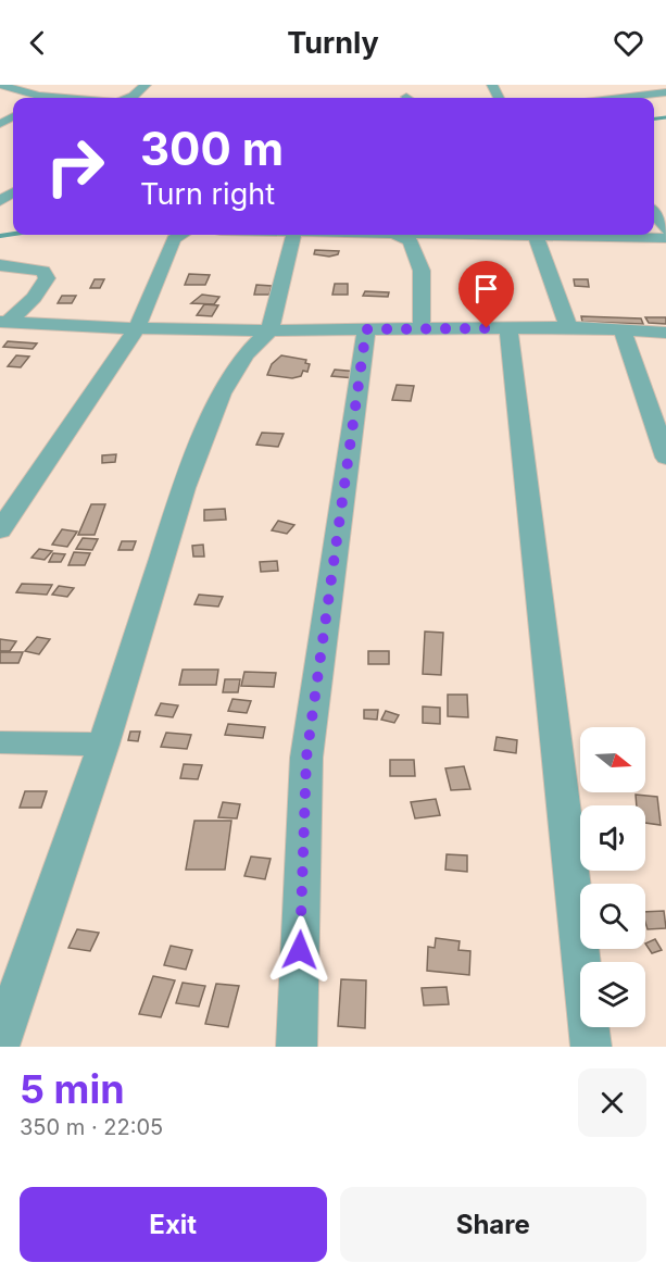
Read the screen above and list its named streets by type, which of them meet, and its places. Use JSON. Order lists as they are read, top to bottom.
{
  "north": "right",
  "page": {
    "header": "Turnly",
    "turn": ["300 m", "Turn right"],
    "heading": ["5 min", "350 m · 22:05"],
    "buttons": ["Exit", "Share"]
  }
}
